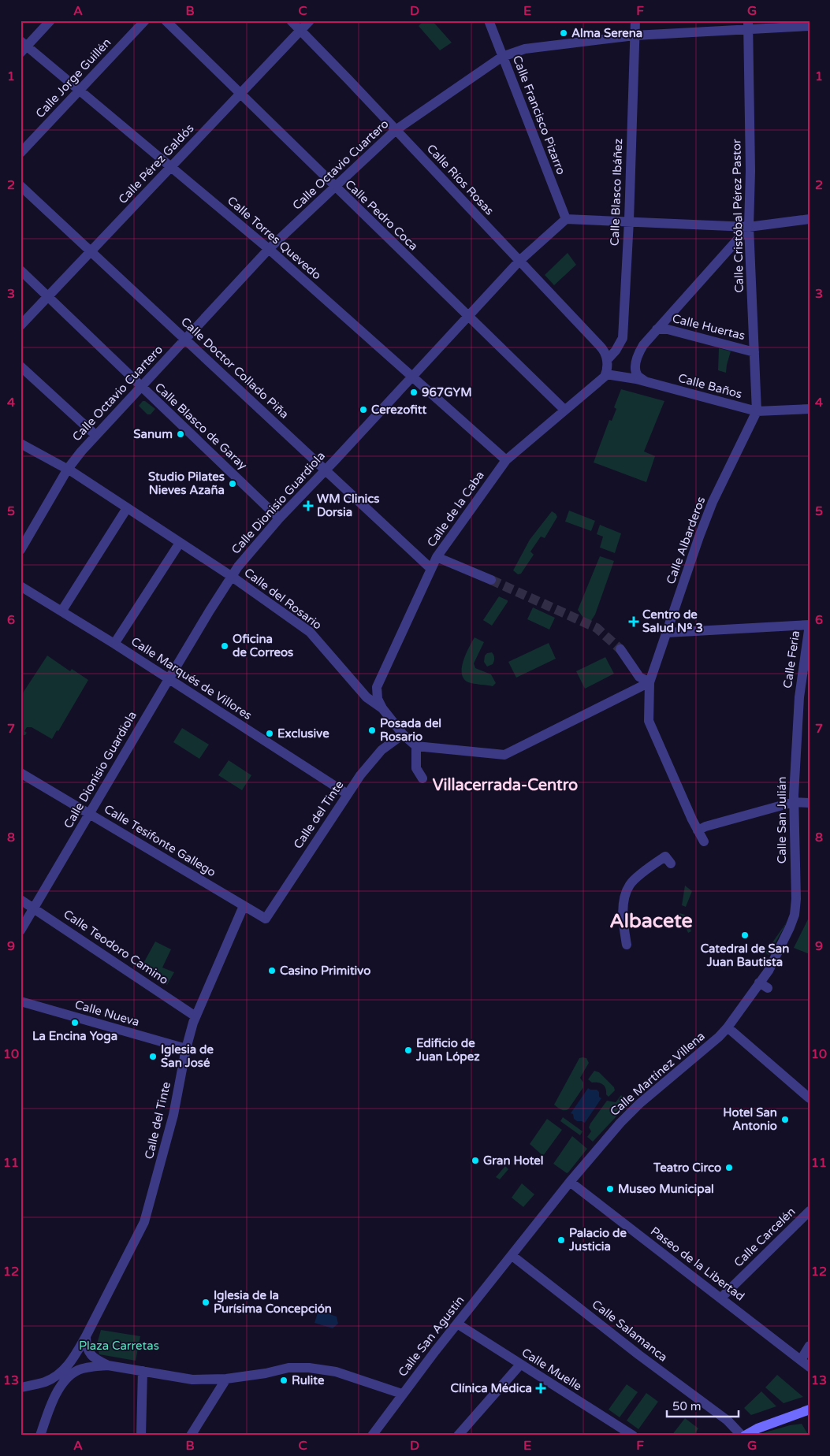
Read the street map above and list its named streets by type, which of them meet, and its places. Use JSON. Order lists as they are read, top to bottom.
{
  "streets": {
    "street": [
      "Calle Jorge Guillén",
      "Calle Francisco Pizarro",
      "Calle Pérez Galdós",
      "Calle Octavio Cuartero",
      "Calle Ríos Rosas",
      "Calle Blasco Ibáñez",
      "Calle Pedro Coca",
      "Calle Cristóbal Pérez Pastor",
      "Calle Torres Quevedo",
      "Calle Huertas",
      "Calle Doctor Collado Piña",
      "Calle Baños",
      "Calle Blasco de Garay",
      "Calle Dionisio Guardiola",
      "Calle de la Caba",
      "Calle Albarderos",
      "Calle del Rosario",
      "Calle Feria",
      "Calle Marqués de Villores",
      "Calle del Tinte",
      "Calle San Julián",
      "Calle Tesifonte Gallego",
      "Calle Teodoro Camino",
      "Calle Nueva",
      "Calle Martínez Villena",
      "Calle Carcelén",
      "Paseo de la Libertad",
      "Calle Salamanca",
      "Calle San Agustín",
      "Calle Muelle"
    ]
  },
  "crossings": [
    ["Calle Jorge Guillén", "Calle Torres Quevedo"],
    ["Calle Francisco Pizarro", "Calle Octavio Cuartero"],
    ["Calle Francisco Pizarro", "Calle Dionisio Guardiola"],
    ["Calle Pérez Galdós", "Calle Ríos Rosas"],
    ["Calle Pérez Galdós", "Calle Pedro Coca"],
    ["Calle Pérez Galdós", "Calle Torres Quevedo"],
    ["Calle Pérez Galdós", "Calle Doctor Collado Piña"],
    ["Calle Pérez Galdós", "Calle Blasco de Garay"],
    ["Calle Octavio Cuartero", "Calle Ríos Rosas"],
    ["Calle Octavio Cuartero", "Calle Blasco Ibáñez"],
    ["Calle Octavio Cuartero", "Calle Pedro Coca"],
    ["Calle Octavio Cuartero", "Calle Cristóbal Pérez Pastor"],
    ["Calle Octavio Cuartero", "Calle Torres Quevedo"],
    ["Calle Octavio Cuartero", "Calle Doctor Collado Piña"],
    ["Calle Octavio Cuartero", "Calle Blasco de Garay"],
    ["Calle Octavio Cuartero", "Calle del Rosario"],
    ["Calle Ríos Rosas", "Calle Blasco Ibáñez"],
    ["Calle Ríos Rosas", "Calle Dionisio Guardiola"],
    ["Calle Pedro Coca", "Calle Dionisio Guardiola"],
    ["Calle Pedro Coca", "Calle de la Caba"],
    ["Calle Cristóbal Pérez Pastor", "Calle Huertas"],
    ["Calle Cristóbal Pérez Pastor", "Calle Baños"],
    ["Calle Cristóbal Pérez Pastor", "Calle Albarderos"],
    ["Calle Torres Quevedo", "Calle Dionisio Guardiola"],
    ["Calle Torres Quevedo", "Calle de la Caba"],
    ["Calle Doctor Collado Piña", "Calle Dionisio Guardiola"],
    ["Calle Doctor Collado Piña", "Calle de la Caba"],
    ["Calle Baños", "Calle de la Caba"],
    ["Calle Baños", "Calle Albarderos"],
    ["Calle Blasco de Garay", "Calle Dionisio Guardiola"],
    ["Calle Dionisio Guardiola", "Calle del Rosario"],
    ["Calle Dionisio Guardiola", "Calle Marqués de Villores"],
    ["Calle Dionisio Guardiola", "Calle Tesifonte Gallego"],
    ["Calle Dionisio Guardiola", "Calle Teodoro Camino"],
    ["Calle de la Caba", "Calle del Rosario"],
    ["Calle del Rosario", "Calle del Tinte"],
    ["Calle Feria", "Calle San Julián"],
    ["Calle Marqués de Villores", "Calle del Tinte"],
    ["Calle del Tinte", "Calle Tesifonte Gallego"],
    ["Calle del Tinte", "Calle Teodoro Camino"],
    ["Calle del Tinte", "Calle Nueva"],
    ["Calle San Julián", "Calle Martínez Villena"],
    ["Calle Martínez Villena", "Paseo de la Libertad"],
    ["Calle Martínez Villena", "Calle San Agustín"],
    ["Calle Carcelén", "Paseo de la Libertad"],
    ["Paseo de la Libertad", "Calle San Agustín"],
    ["Calle Salamanca", "Calle San Agustín"],
    ["Calle San Agustín", "Calle Muelle"]
  ],
  "districts": ["Villacerrada-Centro", "Albacete"],
  "parks": ["Plaza Carretas"],
  "places": {
    "other": [
      "Alma Serena",
      "967GYM",
      "Cerezofitt",
      "Sanum",
      "Studio Pilates Nieves Azaña",
      "Oficina de Correos",
      "Posada del Rosario",
      "Exclusive",
      "Catedral de San Juan Bautista",
      "Casino Primitivo",
      "La Encina Yoga",
      "Edificio de Juan López",
      "Iglesia de San José",
      "Hotel San Antonio",
      "Gran Hotel",
      "Teatro Circo",
      "Museo Municipal",
      "Palacio de Justicia",
      "Iglesia de la Purísima Concepción",
      "Rulite"
    ],
    "health": ["WM Clinics Dorsia", "Centro de Salud Nº 3", "Clínica Médica"]
  },
  "scale_bar": "50 m",
  "grid": {
    "columns": [
      "A",
      "B",
      "C",
      "D",
      "E",
      "F",
      "G"
    ],
    "rows": [
      "1",
      "2",
      "3",
      "4",
      "5",
      "6",
      "7",
      "8",
      "9",
      "10",
      "11",
      "12",
      "13"
    ]
  }
}
